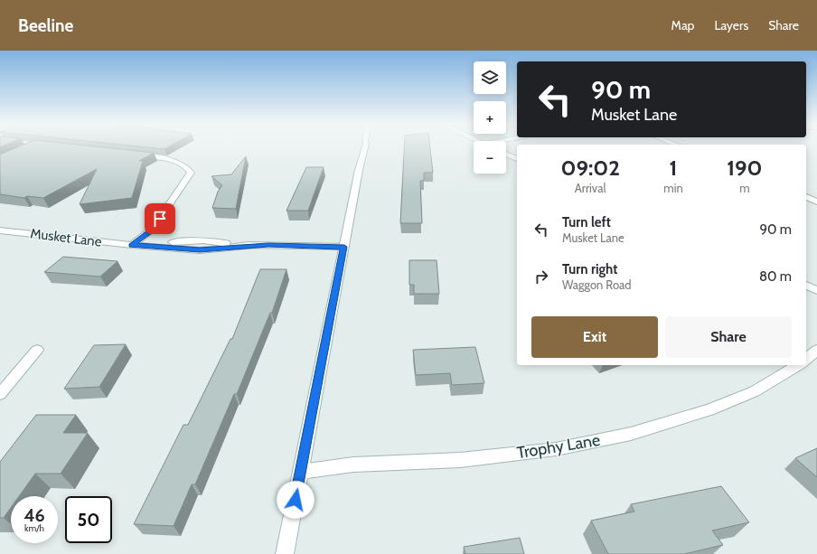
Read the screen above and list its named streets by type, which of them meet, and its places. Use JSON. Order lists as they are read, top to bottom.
{
  "streets": {
    "street": ["Musket Lane", "Trophy Lane"]
  },
  "page": {
    "header": "Beeline",
    "nav": ["Map", "Layers", "Share"],
    "map_buttons": ["+", "−"],
    "turn": ["90 m", "Musket Lane"],
    "eta": [
      "09:02",
      "Arrival",
      "1",
      "min",
      "190",
      "m"
    ],
    "list": [
      {
        "name": "Turn left",
        "note": "Musket Lane",
        "value": "90 m"
      },
      {
        "name": "Turn right",
        "note": "Waggon Road",
        "value": "80 m"
      }
    ],
    "buttons": ["Exit", "Share"],
    "speed": "46 km/h",
    "limit": "50"
  }
}
